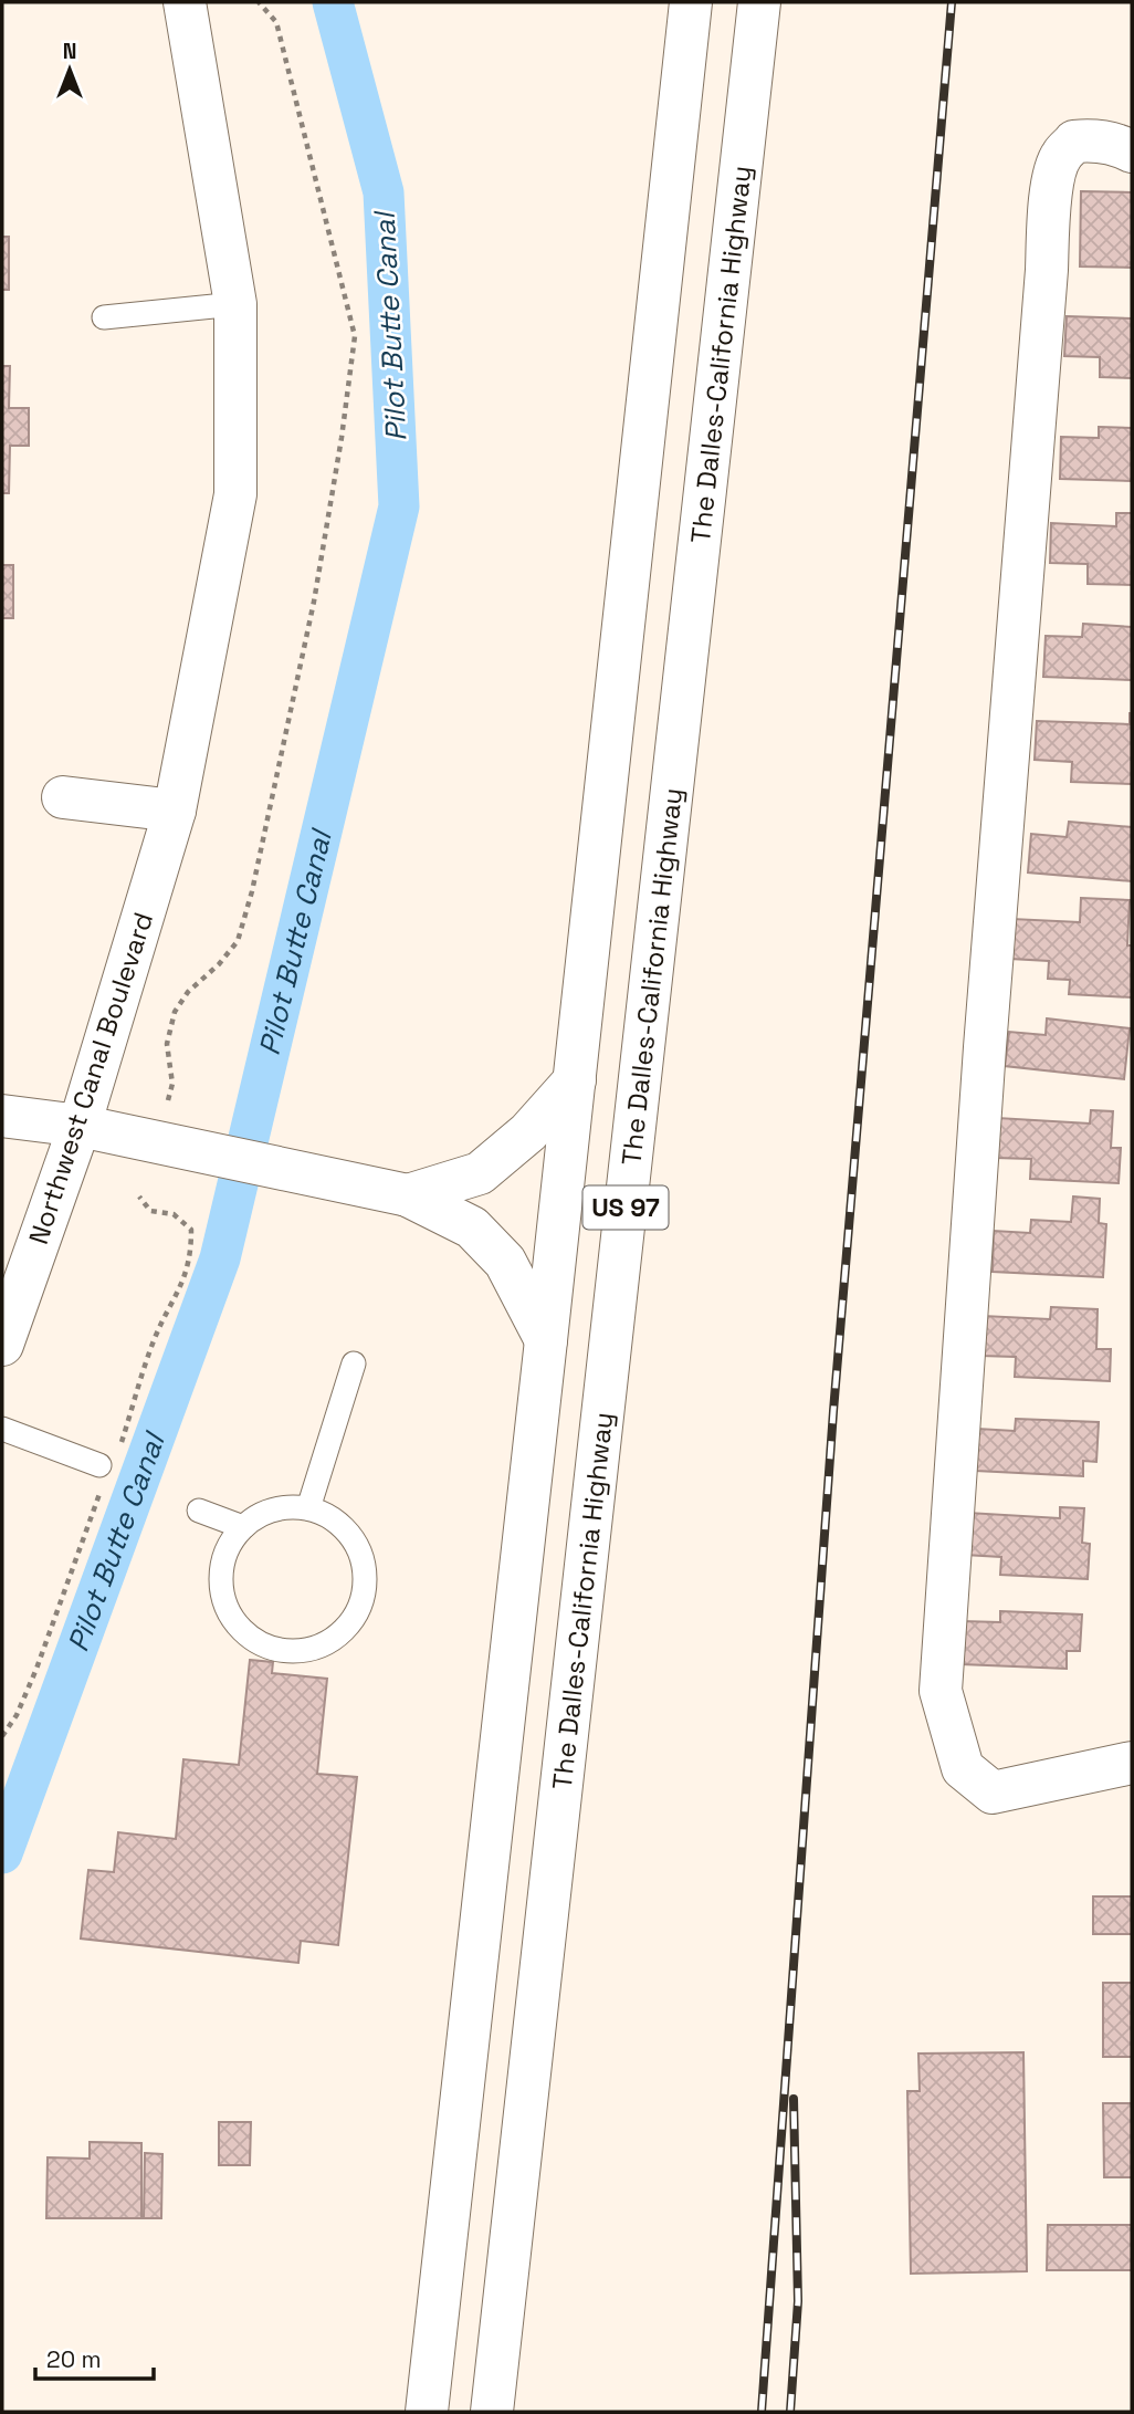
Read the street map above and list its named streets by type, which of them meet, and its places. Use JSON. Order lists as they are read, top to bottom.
{
  "streets": {
    "main road": ["The Dalles-California Highway", "Northwest Canal Boulevard", "US 97"]
  },
  "water": ["Pilot Butte Canal"],
  "scale_bar": "20 m",
  "north": "top"
}
